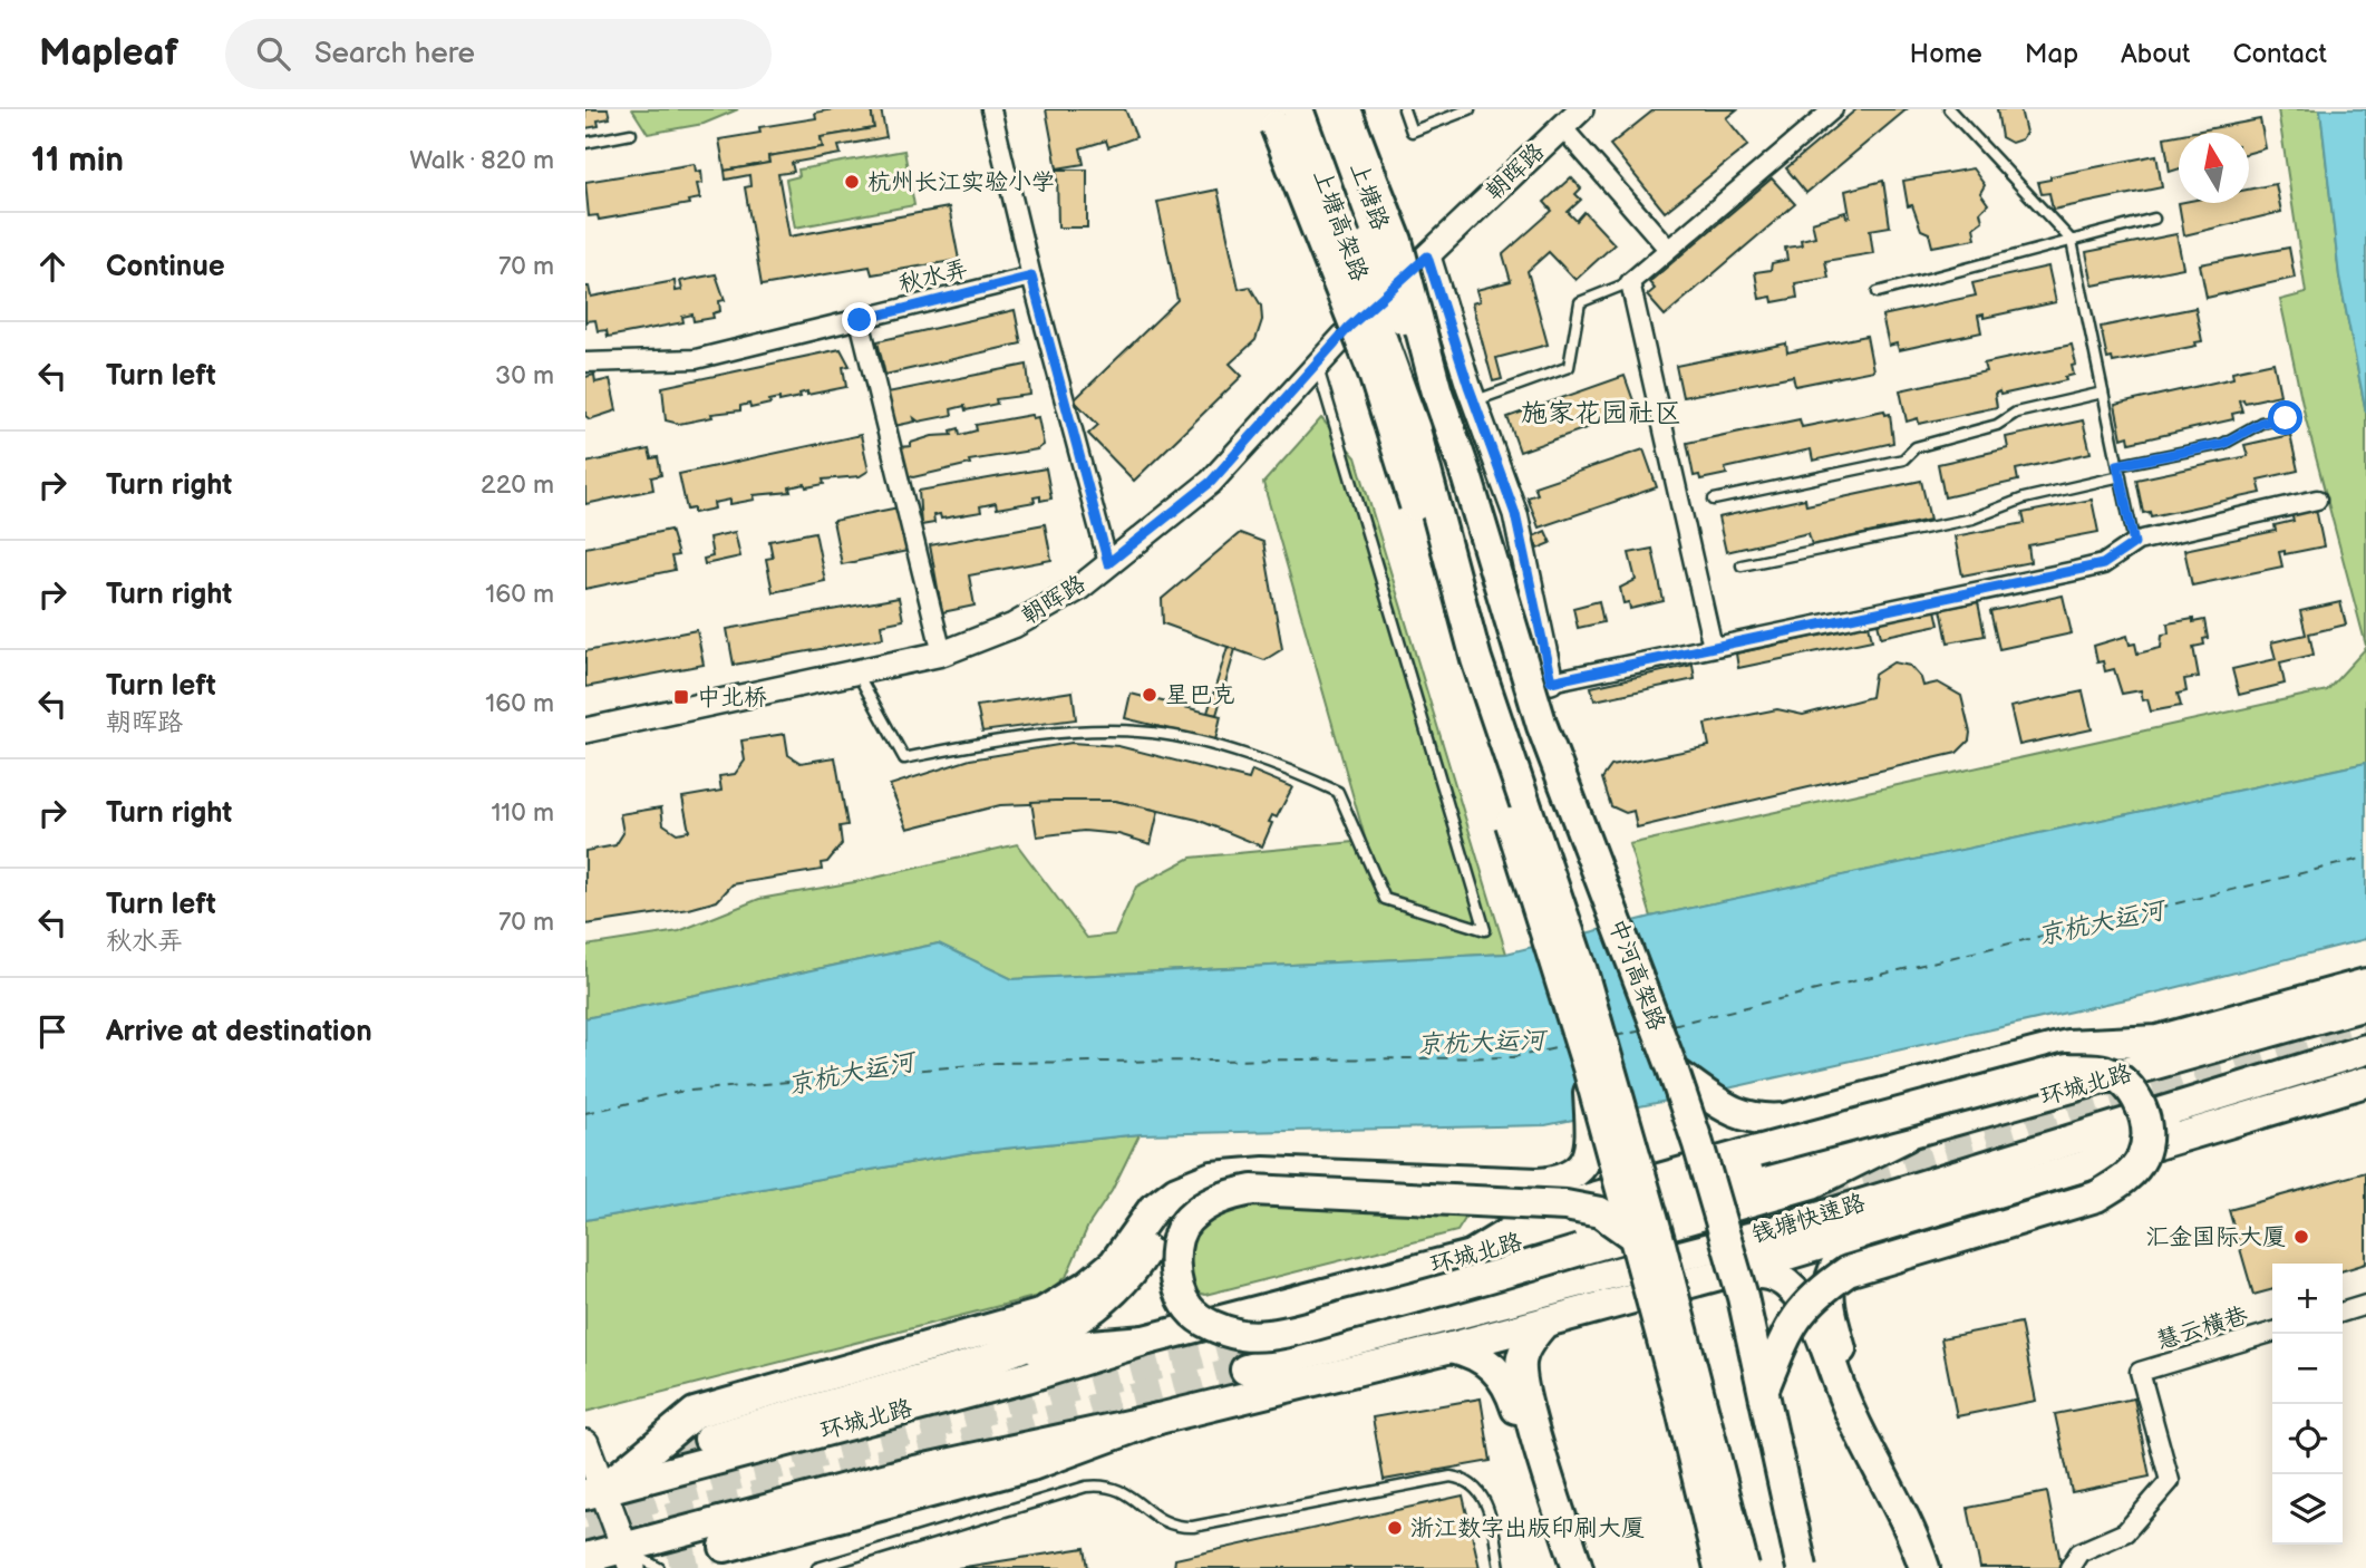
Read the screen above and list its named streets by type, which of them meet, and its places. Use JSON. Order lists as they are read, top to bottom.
{
  "streets": {
    "main road": [
      "上塘路",
      "上塘高架路",
      "中河高架路",
      "环城北路",
      "钱塘快速路"
    ],
    "street": ["朝晖路", "秋水弄", "慧云横巷"]
  },
  "crossings": [
    ["朝晖路", "上塘路"],
    ["上塘高架路", "中河高架路"]
  ],
  "districts": ["施家花园社区"],
  "water": ["京杭大运河"],
  "places": {
    "other": [
      "杭州长江实验小学",
      "星巴克",
      "汇金国际大厦",
      "浙江数字出版印刷大厦"
    ],
    "transit": ["中北桥"]
  },
  "north": "top",
  "page": {
    "header": "Mapleaf",
    "search": "Search here",
    "nav": [
      "Home",
      "Map",
      "About",
      "Contact"
    ],
    "heading": ["11 min", "Walk · 820 m"],
    "list": [
      ["Continue", "70 m"],
      ["Turn left", "30 m"],
      ["Turn right", "220 m"],
      ["Turn right", "160 m"],
      ["Turn left", "朝晖路", "160 m"],
      ["Turn right", "110 m"],
      ["Turn left", "秋水弄", "70 m"],
      "Arrive at destination"
    ],
    "map_buttons": ["+", "−"]
  }
}
